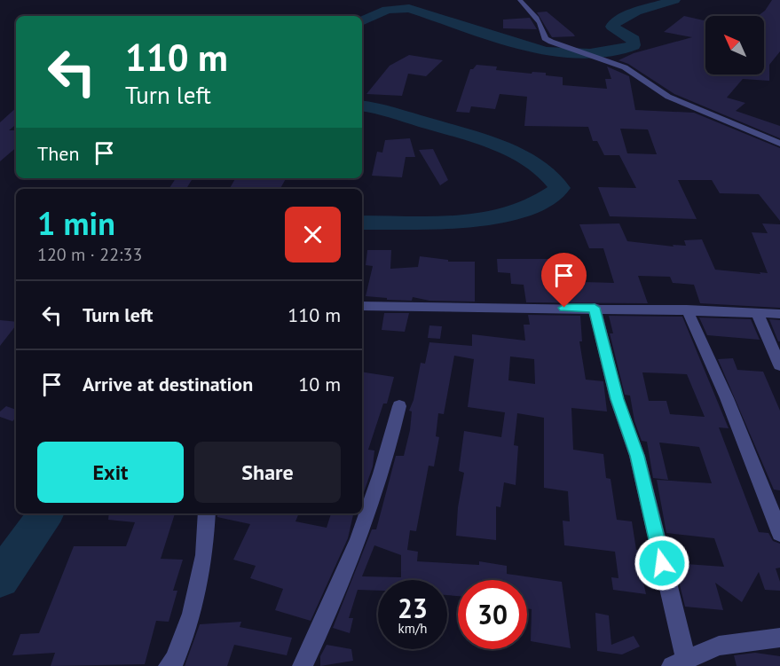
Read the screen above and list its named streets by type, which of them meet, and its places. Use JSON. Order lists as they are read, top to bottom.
{
  "north": "top left",
  "page": {
    "turn": ["110 m", "Turn left"],
    "then": "Then",
    "heading": ["1 min", "120 m · 22:33"],
    "list": [
      {
        "name": "Turn left",
        "value": "110 m"
      },
      {
        "name": "Arrive at destination",
        "value": "10 m"
      }
    ],
    "buttons": ["Exit", "Share"],
    "speed": "23 km/h",
    "limit": "30"
  }
}
